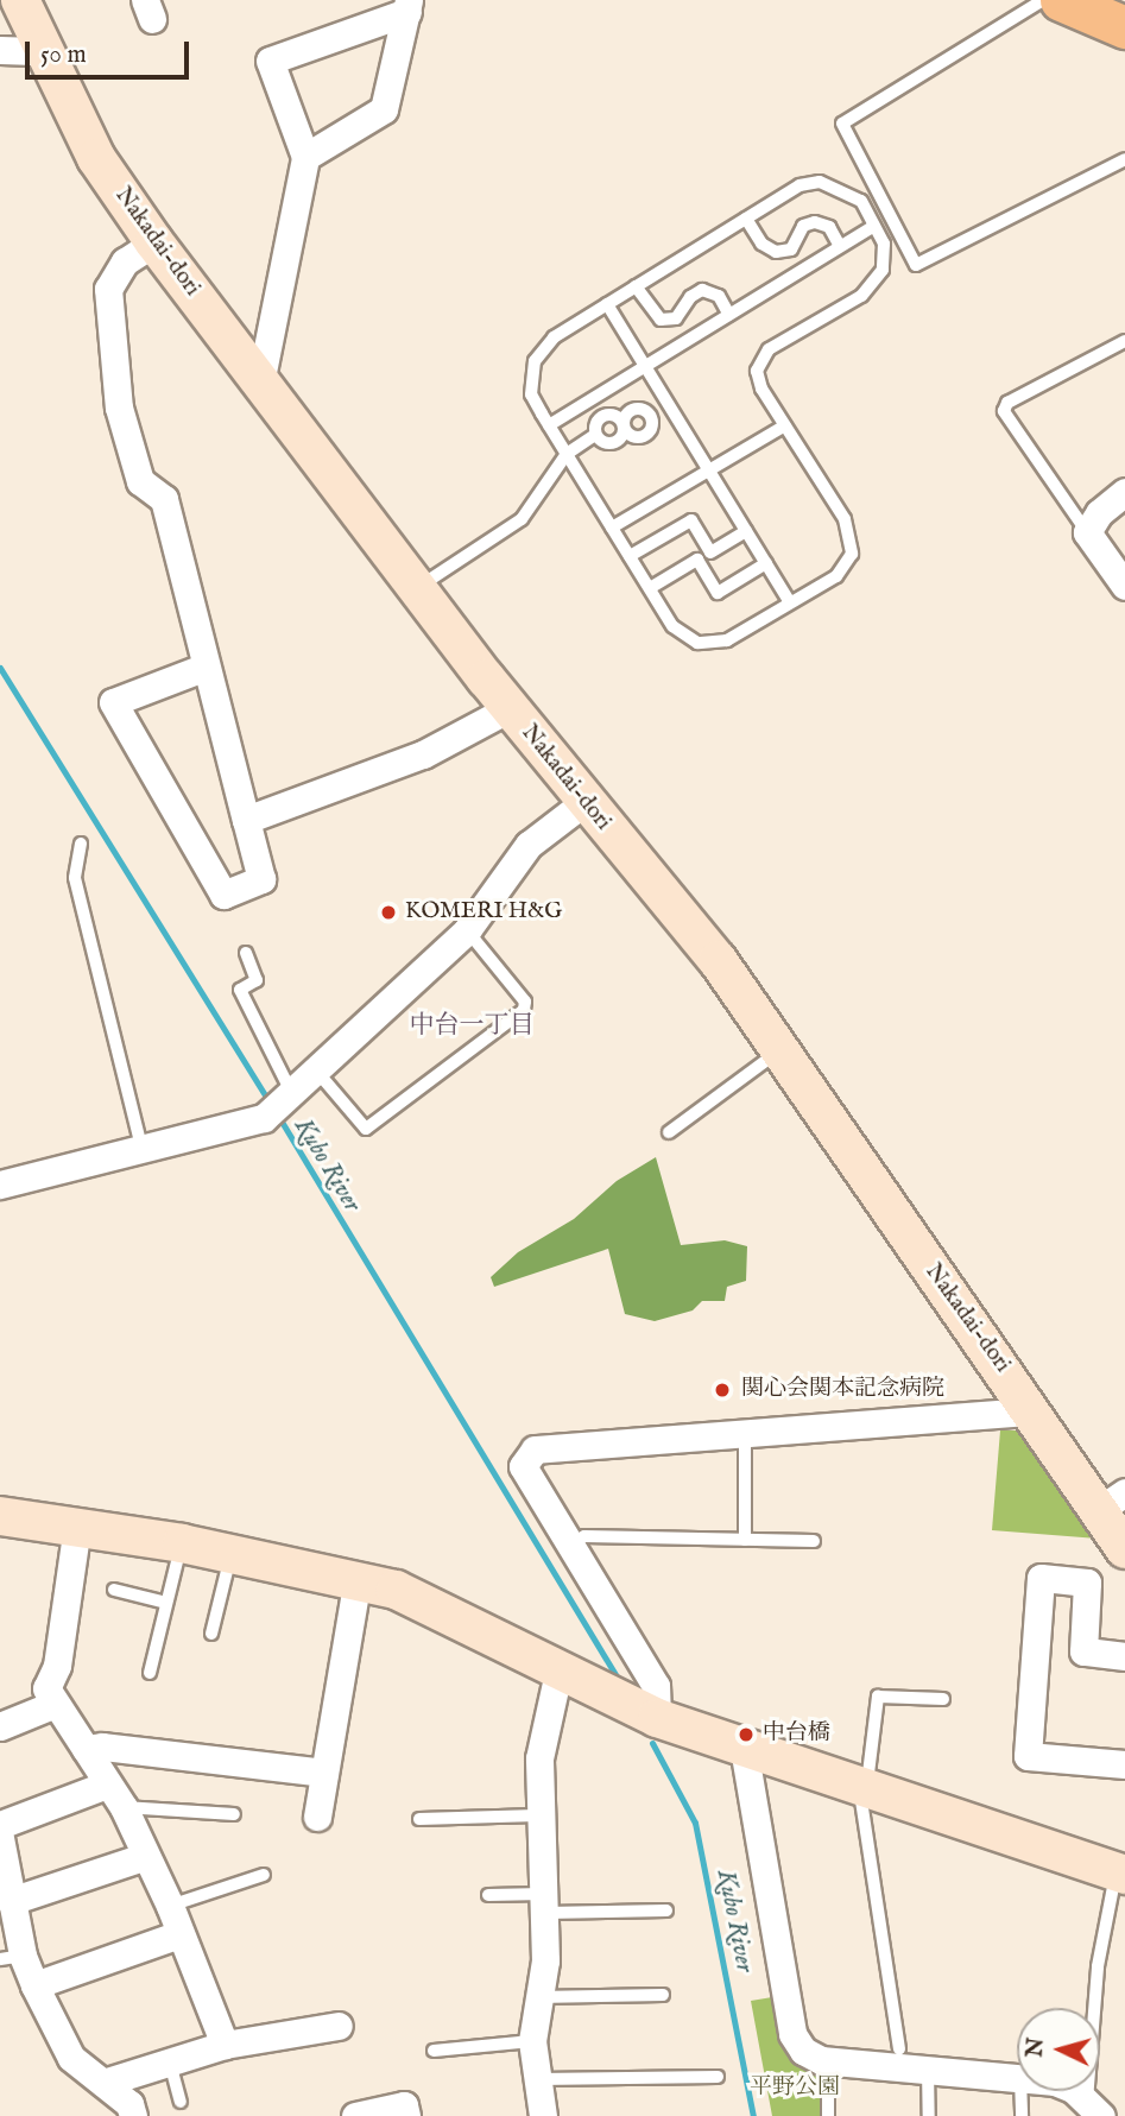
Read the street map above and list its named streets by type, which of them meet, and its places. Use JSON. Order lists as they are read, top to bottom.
{
  "streets": {
    "street": ["Nakadai-dori"]
  },
  "districts": ["中台一丁目"],
  "water": ["Kubo River"],
  "parks": ["平野公園"],
  "places": ["KOMERI H&G", "関心会関本記念病院", "中台橋"],
  "scale_bar": "50 m",
  "north": "left"
}
